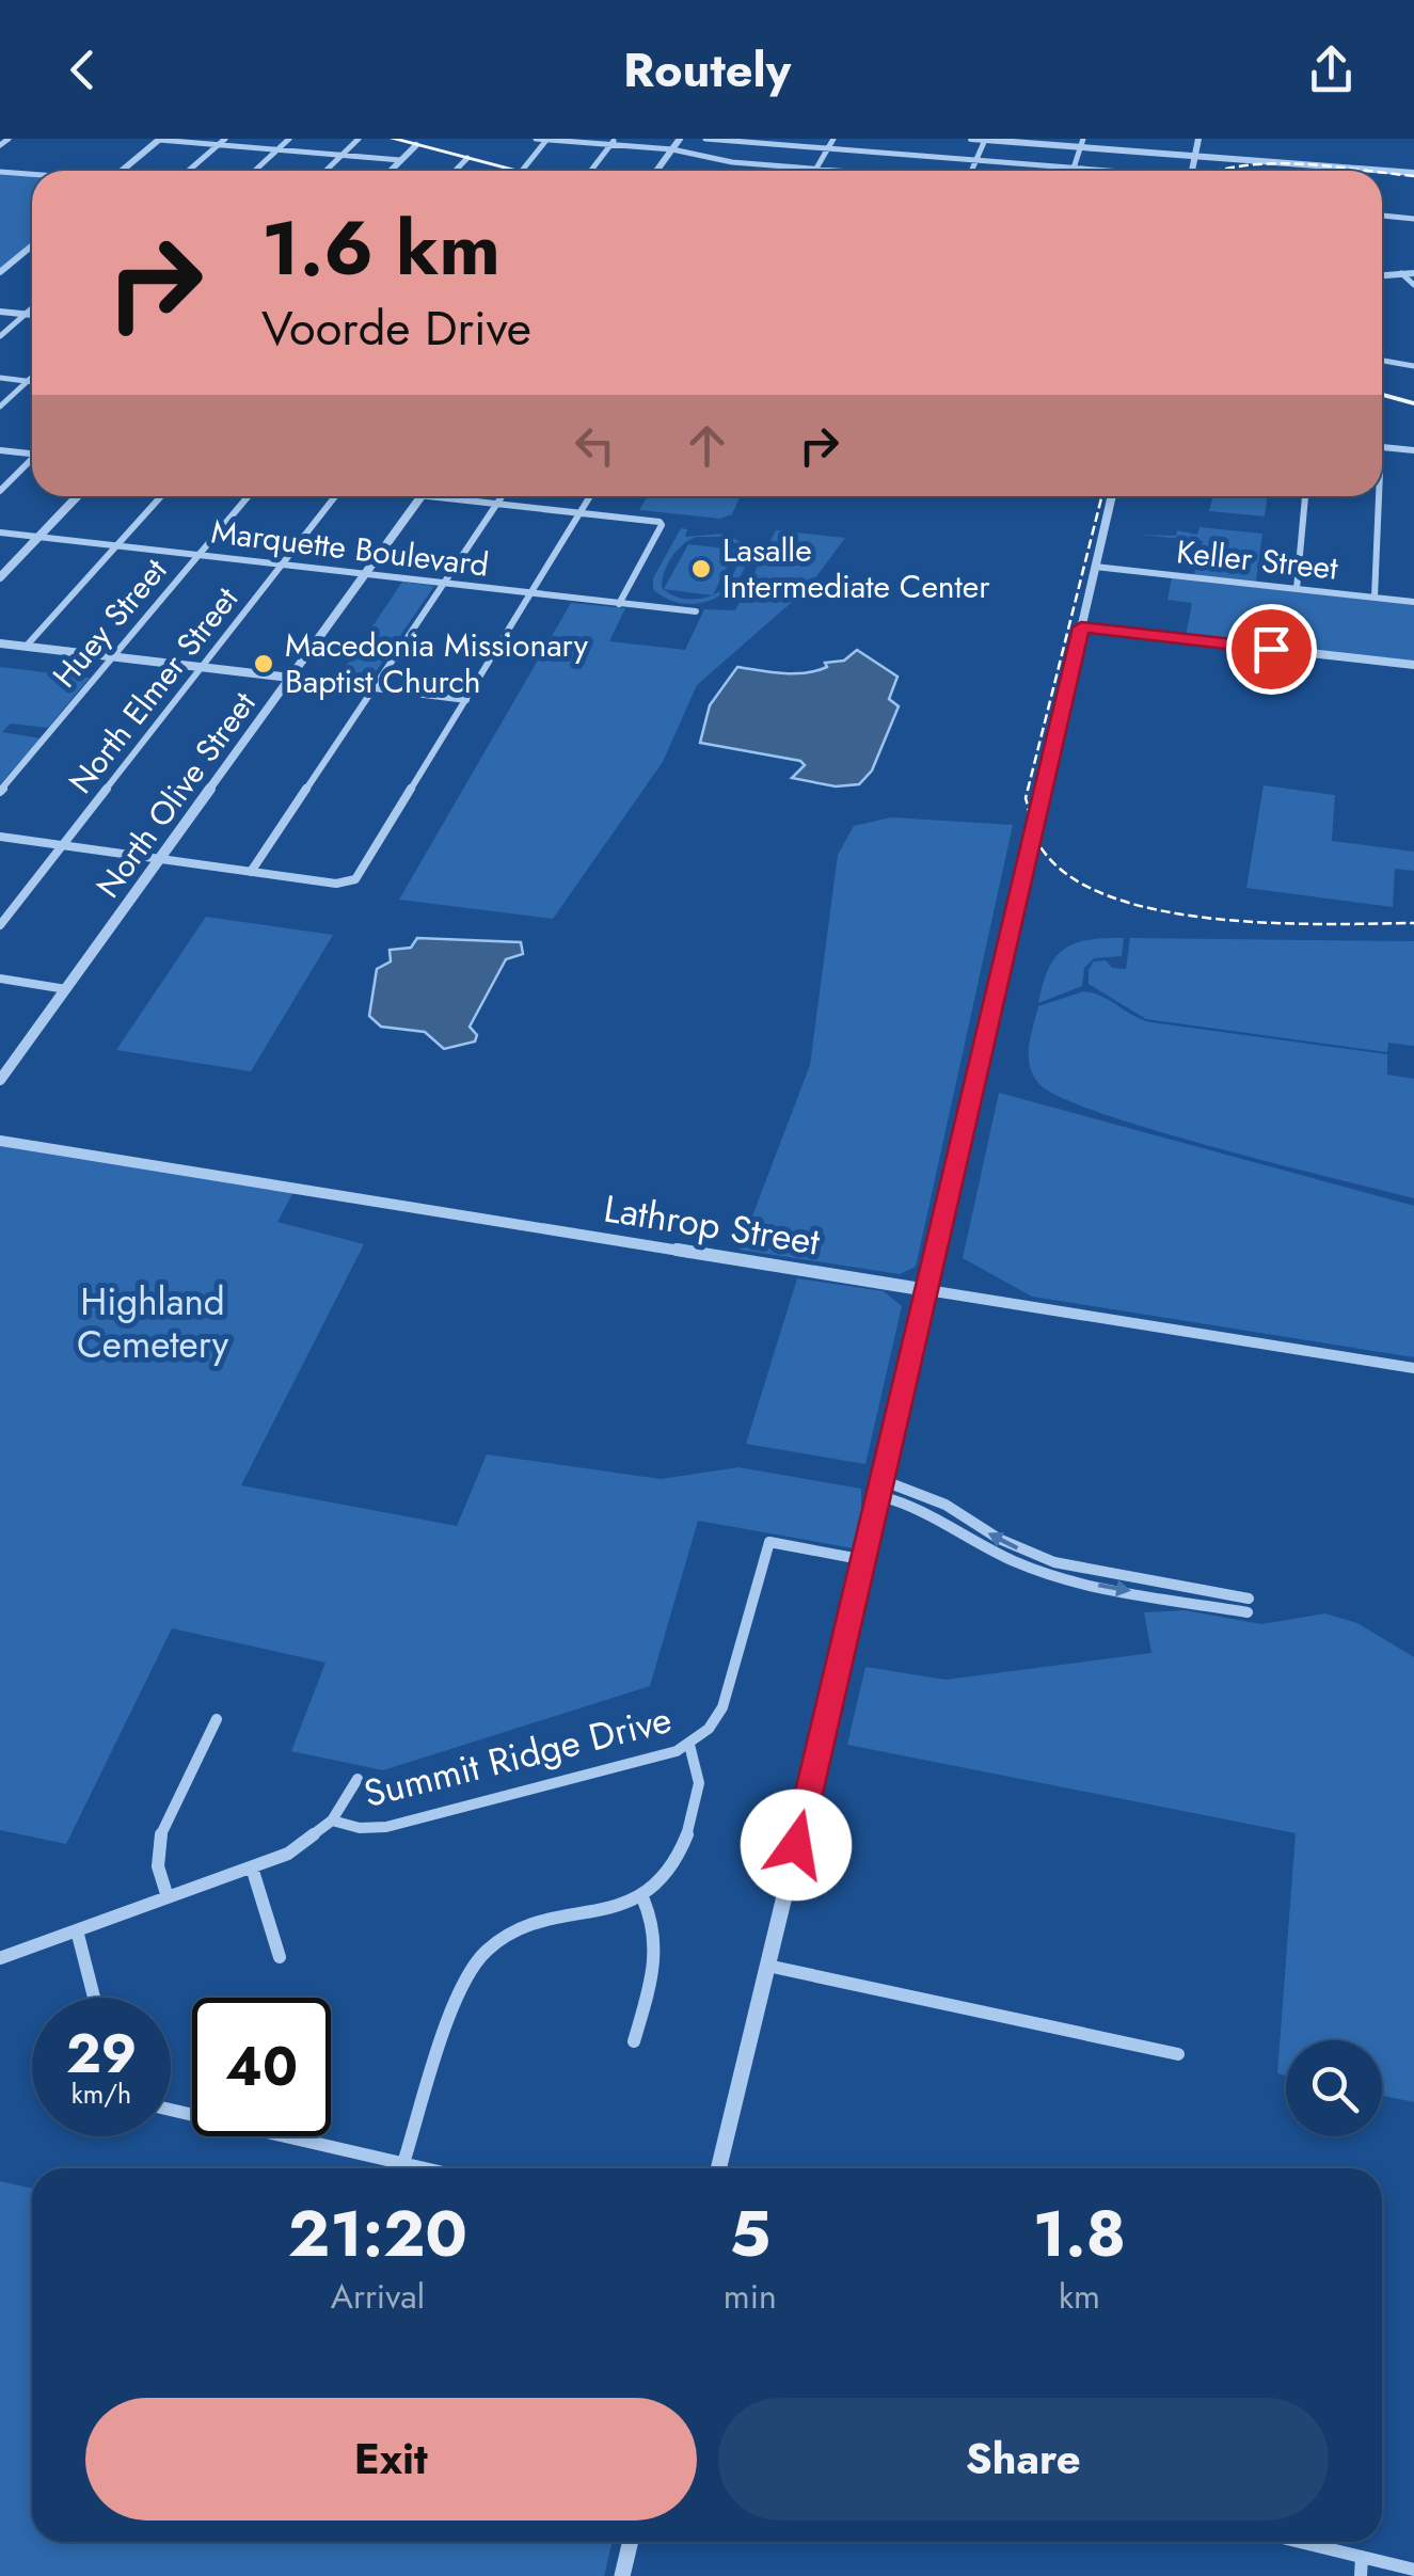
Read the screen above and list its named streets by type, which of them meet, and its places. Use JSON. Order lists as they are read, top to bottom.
{
  "streets": {
    "street": [
      "Marquette Boulevard",
      "Keller Street",
      "Huey Street",
      "North Elmer Street",
      "North Olive Street",
      "Lathrop Street",
      "Summit Ridge Drive"
    ]
  },
  "crossings": [
    ["Marquette Boulevard", "Huey Street"],
    ["Marquette Boulevard", "North Elmer Street"],
    ["Marquette Boulevard", "North Olive Street"]
  ],
  "parks": ["Highland Cemetery"],
  "places": ["Lasalle Intermediate Center", "Macedonia Missionary Baptist Church"],
  "page": {
    "header": "Routely",
    "turn": ["1.6 km", "Voorde Drive"],
    "speed": "29 km/h",
    "limit": "40",
    "eta": [
      "21:20",
      "Arrival",
      "5",
      "min",
      "1.8",
      "km"
    ],
    "buttons": ["Exit", "Share"]
  }
}
